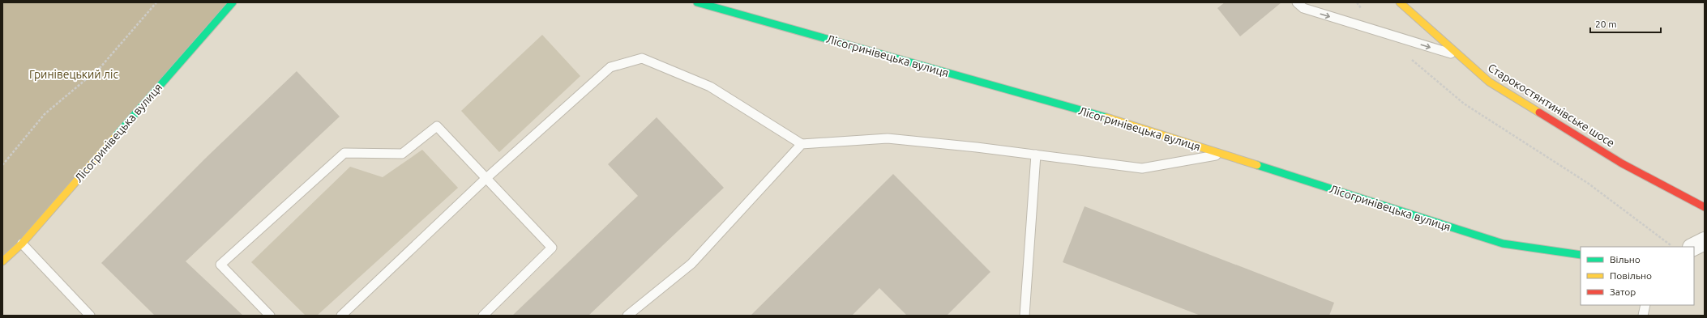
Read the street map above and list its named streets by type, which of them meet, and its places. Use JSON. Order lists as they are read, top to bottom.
{
  "streets": {
    "street": ["Лісогринівецька вулиця", "Старокостянтинівське шосе"]
  },
  "parks": ["Гринівецький ліс"],
  "legend": ["Вільно", "Повільно", "Затор"],
  "scale_bar": "20 m"
}
